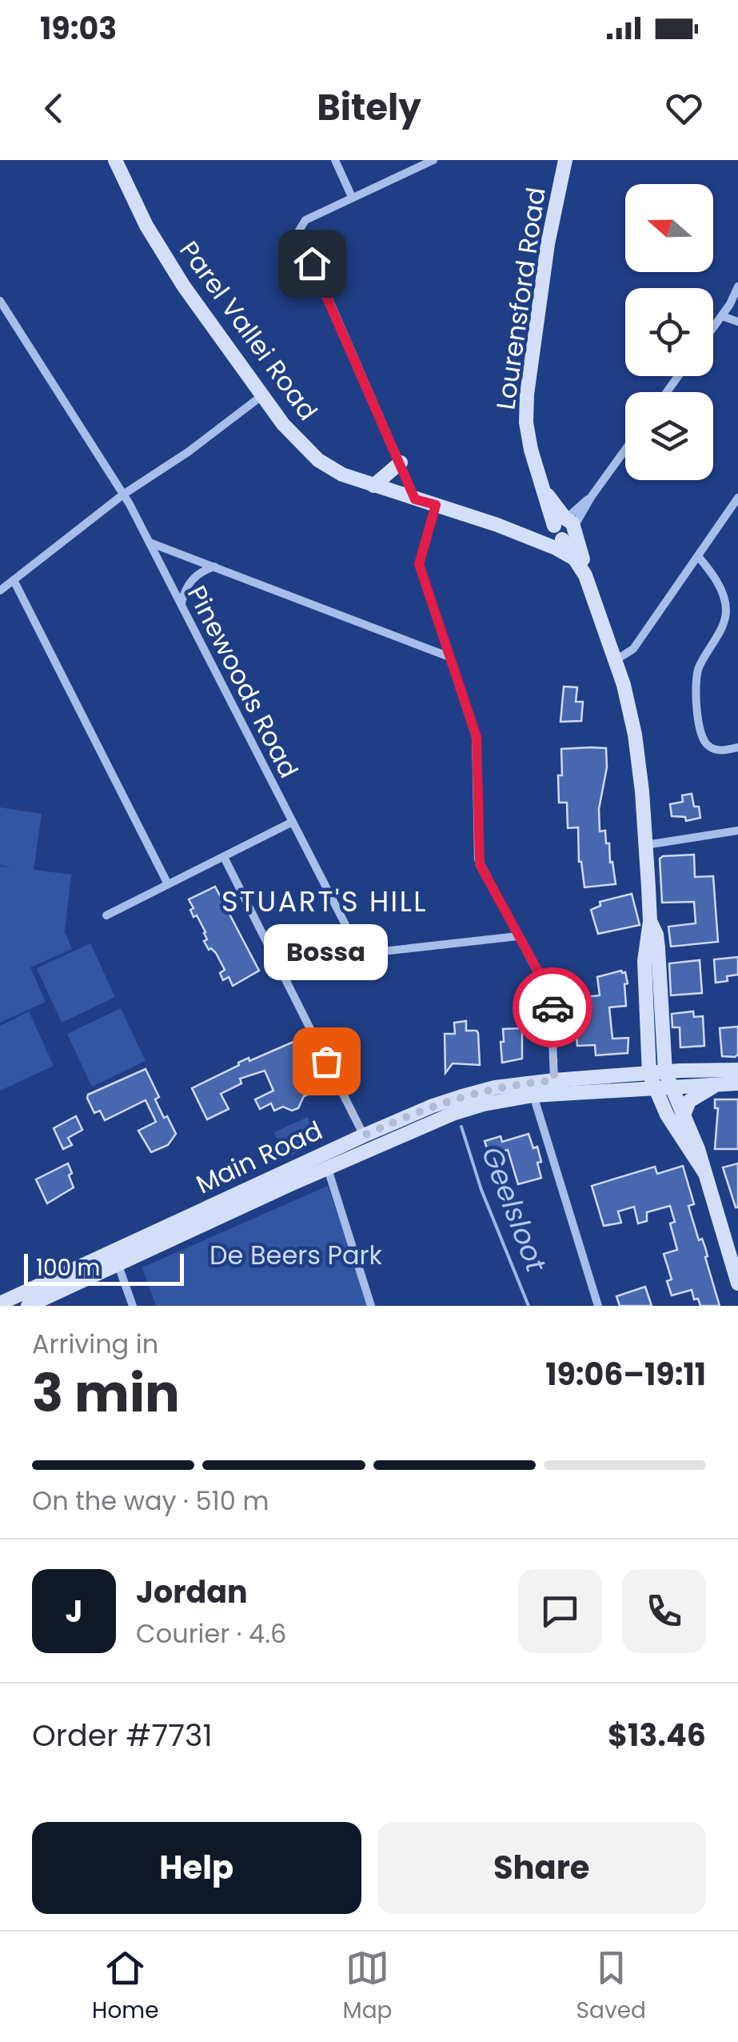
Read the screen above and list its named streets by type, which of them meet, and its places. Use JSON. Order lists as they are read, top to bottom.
{
  "streets": {
    "street": [
      "Lourensford Road",
      "Parel Vallei Road",
      "Pinewoods Road",
      "Main Road"
    ]
  },
  "crossings": [
    ["Lourensford Road", "Parel Vallei Road"],
    ["Lourensford Road", "Main Road"]
  ],
  "districts": ["STUART'S HILL"],
  "water": ["Geelsloot"],
  "parks": ["De Beers Park"],
  "places": ["Bossa"],
  "scale_bar": "100 m",
  "north": "left",
  "page": {
    "status": "19:03",
    "header": "Bitely",
    "bubble": "Bossa",
    "scale": "100 m",
    "heading": ["3 min", "Arriving in", "19:06–19:11"],
    "panel": [
      "Jordan",
      "Courier · 4.6",
      "Order #7731",
      "$13.46"
    ],
    "bar": "On the way · 510 m",
    "round": "J",
    "buttons": ["Help", "Share"],
    "tabs": ["Home", "Map", "Saved"]
  }
}
